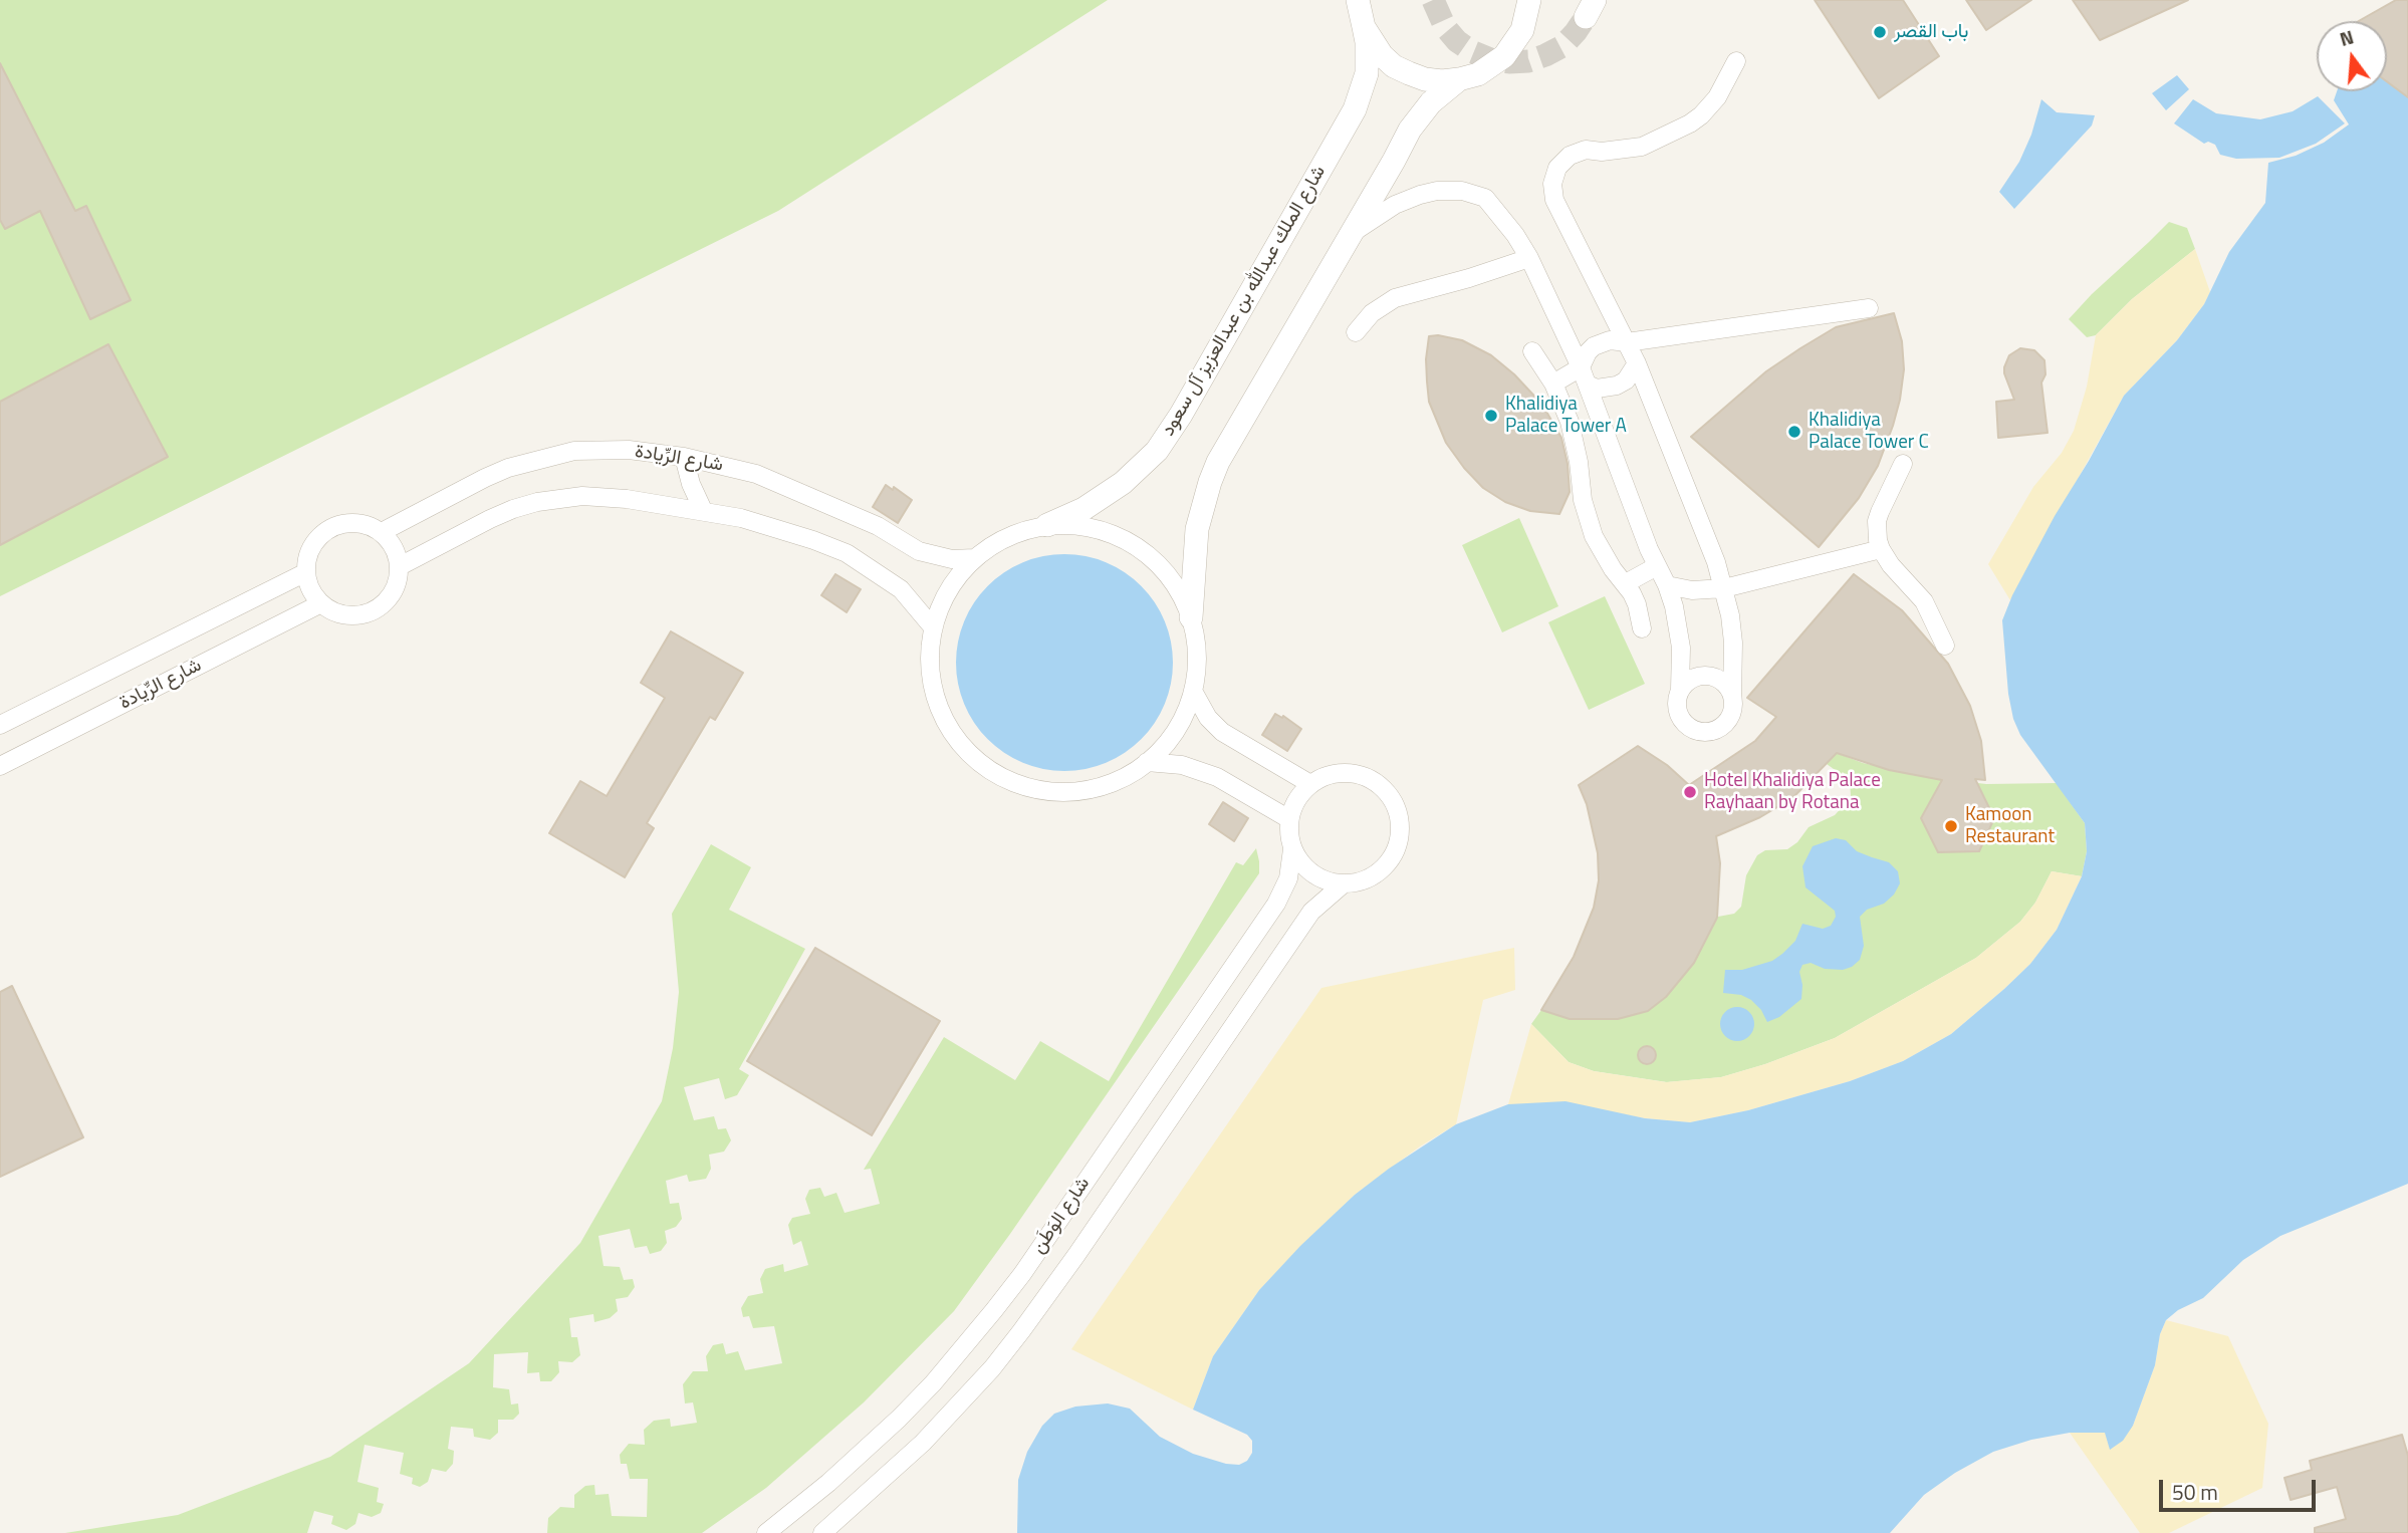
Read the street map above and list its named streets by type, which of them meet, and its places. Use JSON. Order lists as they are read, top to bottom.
{
  "streets": {
    "street": ["شارع الملك عبدالله بن عبدالعزيز آل سعود", "شارع الرِّيادة", "شارع الوَطَن"]
  },
  "places": [
    "باب القصر",
    "Khalidiya Palace Tower A",
    "Khalidiya Palace Tower C",
    "Hotel Khalidiya Palace Rayhaan by Rotana",
    "Kamoon Restaurant"
  ],
  "scale_bar": "50 m",
  "north": "top"
}
